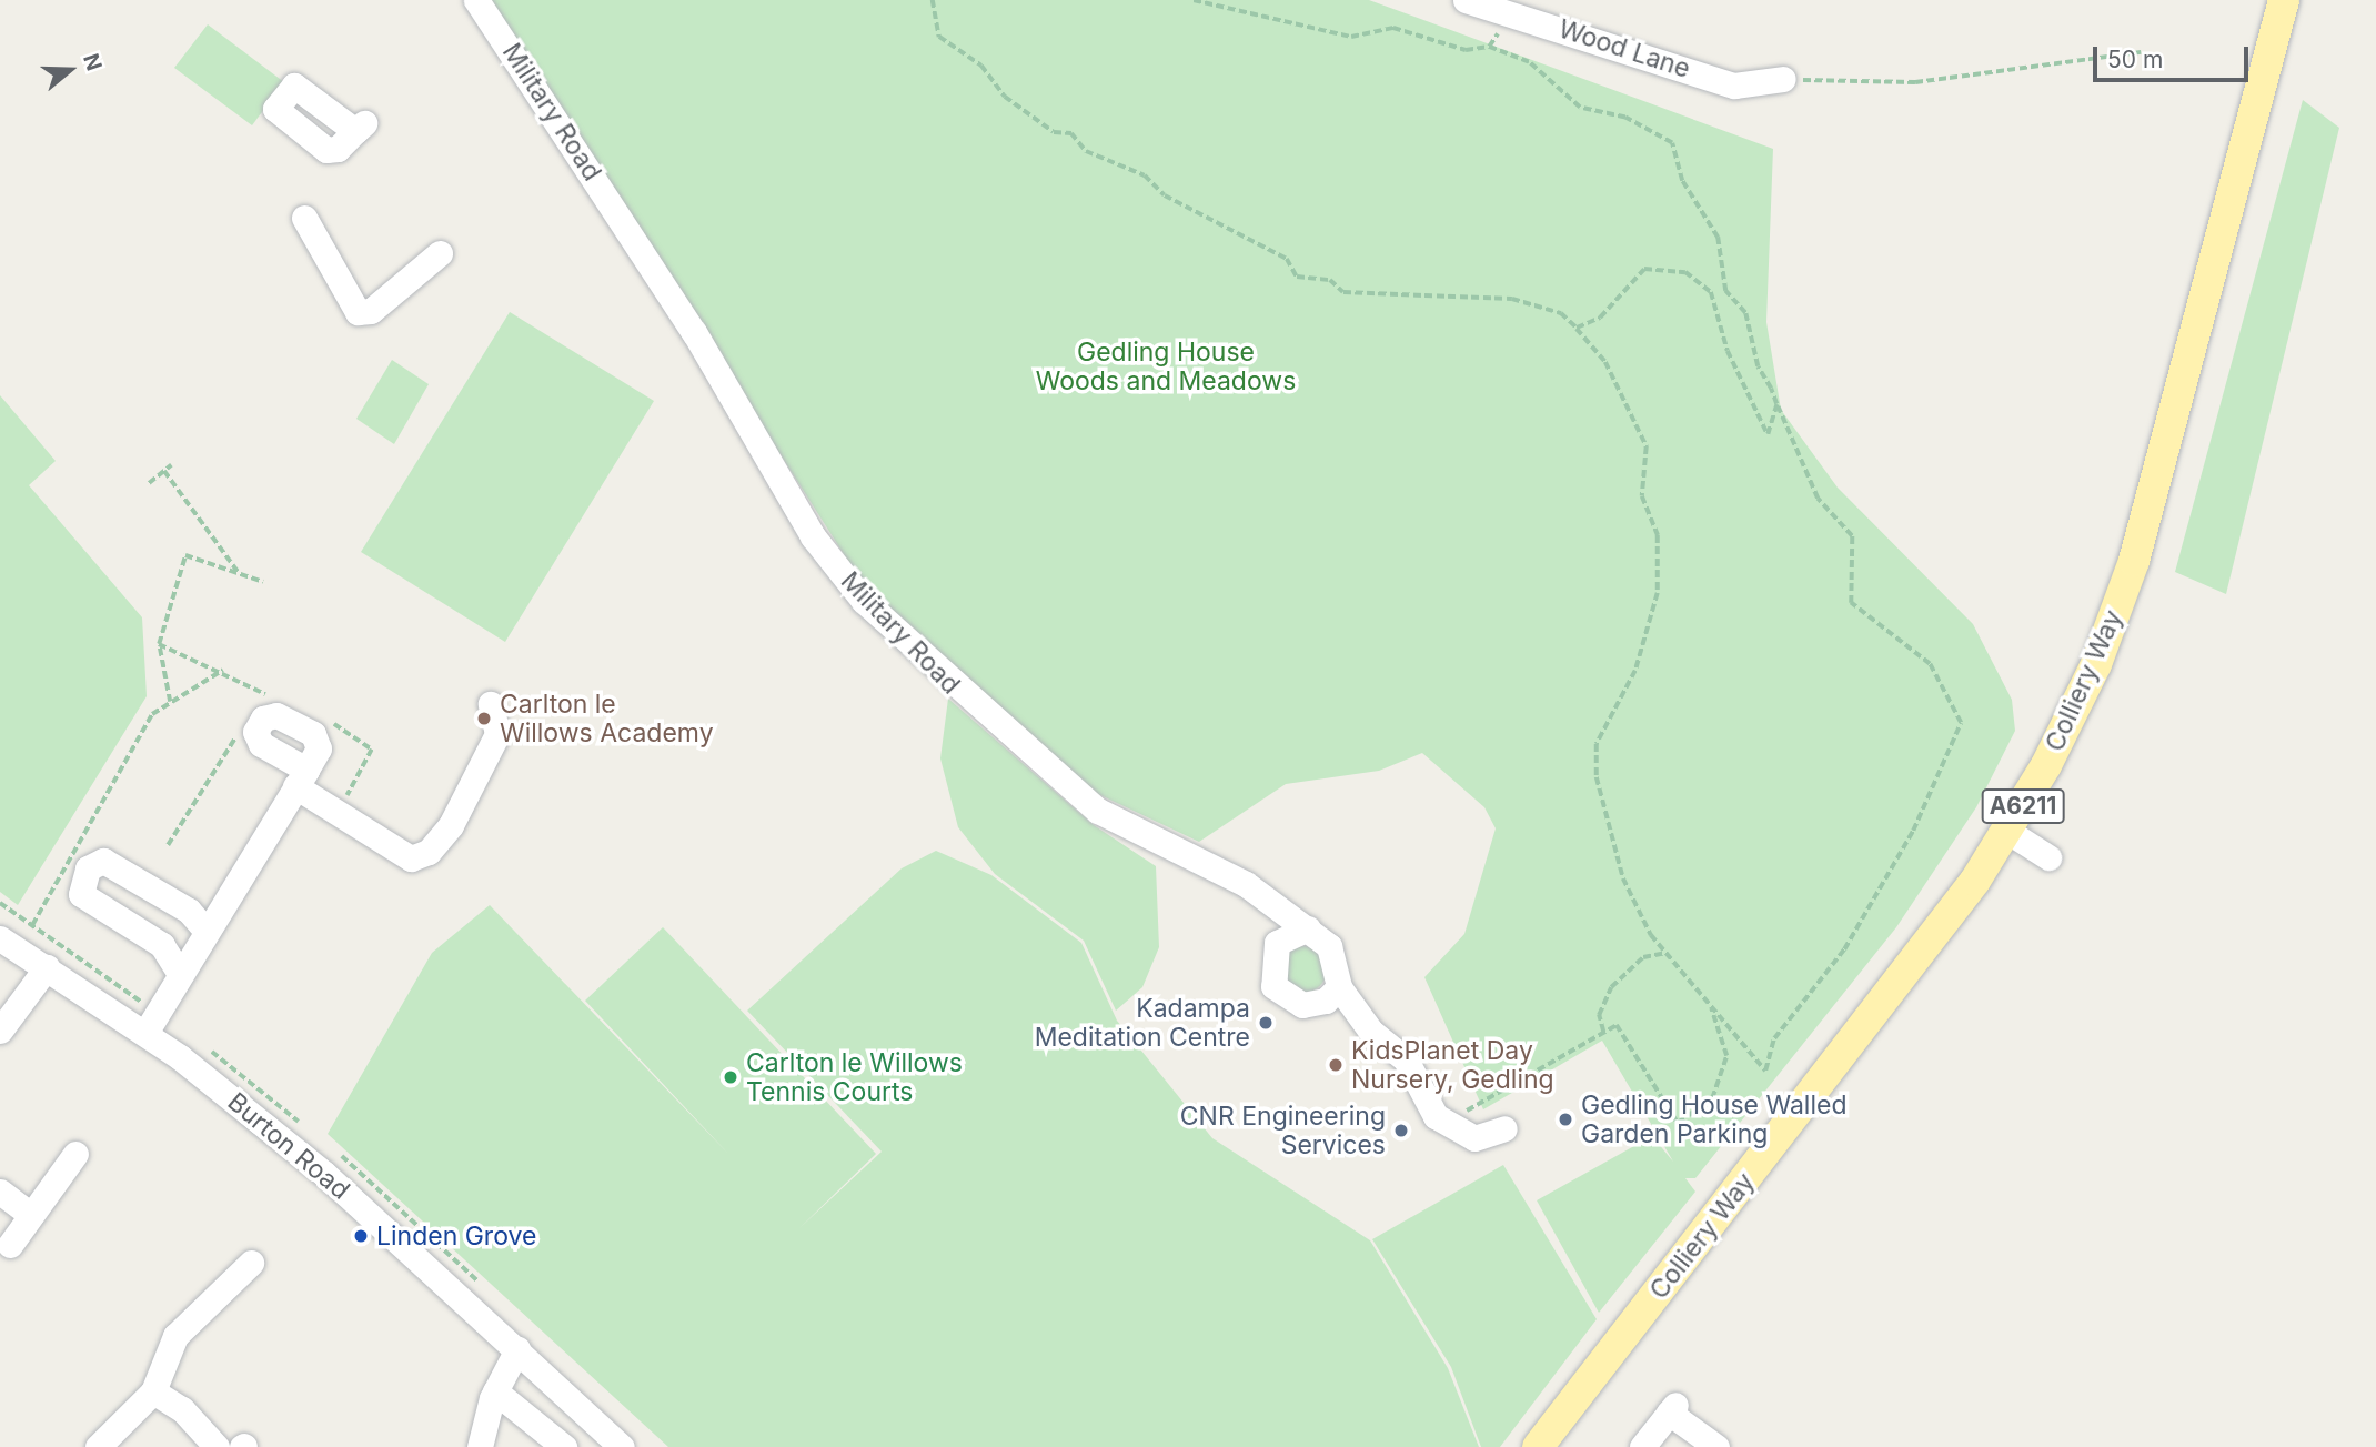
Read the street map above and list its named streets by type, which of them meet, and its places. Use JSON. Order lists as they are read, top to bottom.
{
  "streets": {
    "main road": ["Colliery Way", "A6211"],
    "street": ["Wood Lane", "Military Road", "Burton Road"]
  },
  "parks": ["Gedling House Woods and Meadows"],
  "places": [
    "Carlton le Willows Academy",
    "Kadampa Meditation Centre",
    "KidsPlanet Day Nursery, Gedling",
    "Carlton le Willows Tennis Courts",
    "Gedling House Walled Garden Parking",
    "CNR Engineering Services",
    "Linden Grove"
  ],
  "scale_bar": "50 m",
  "north": "right"
}
